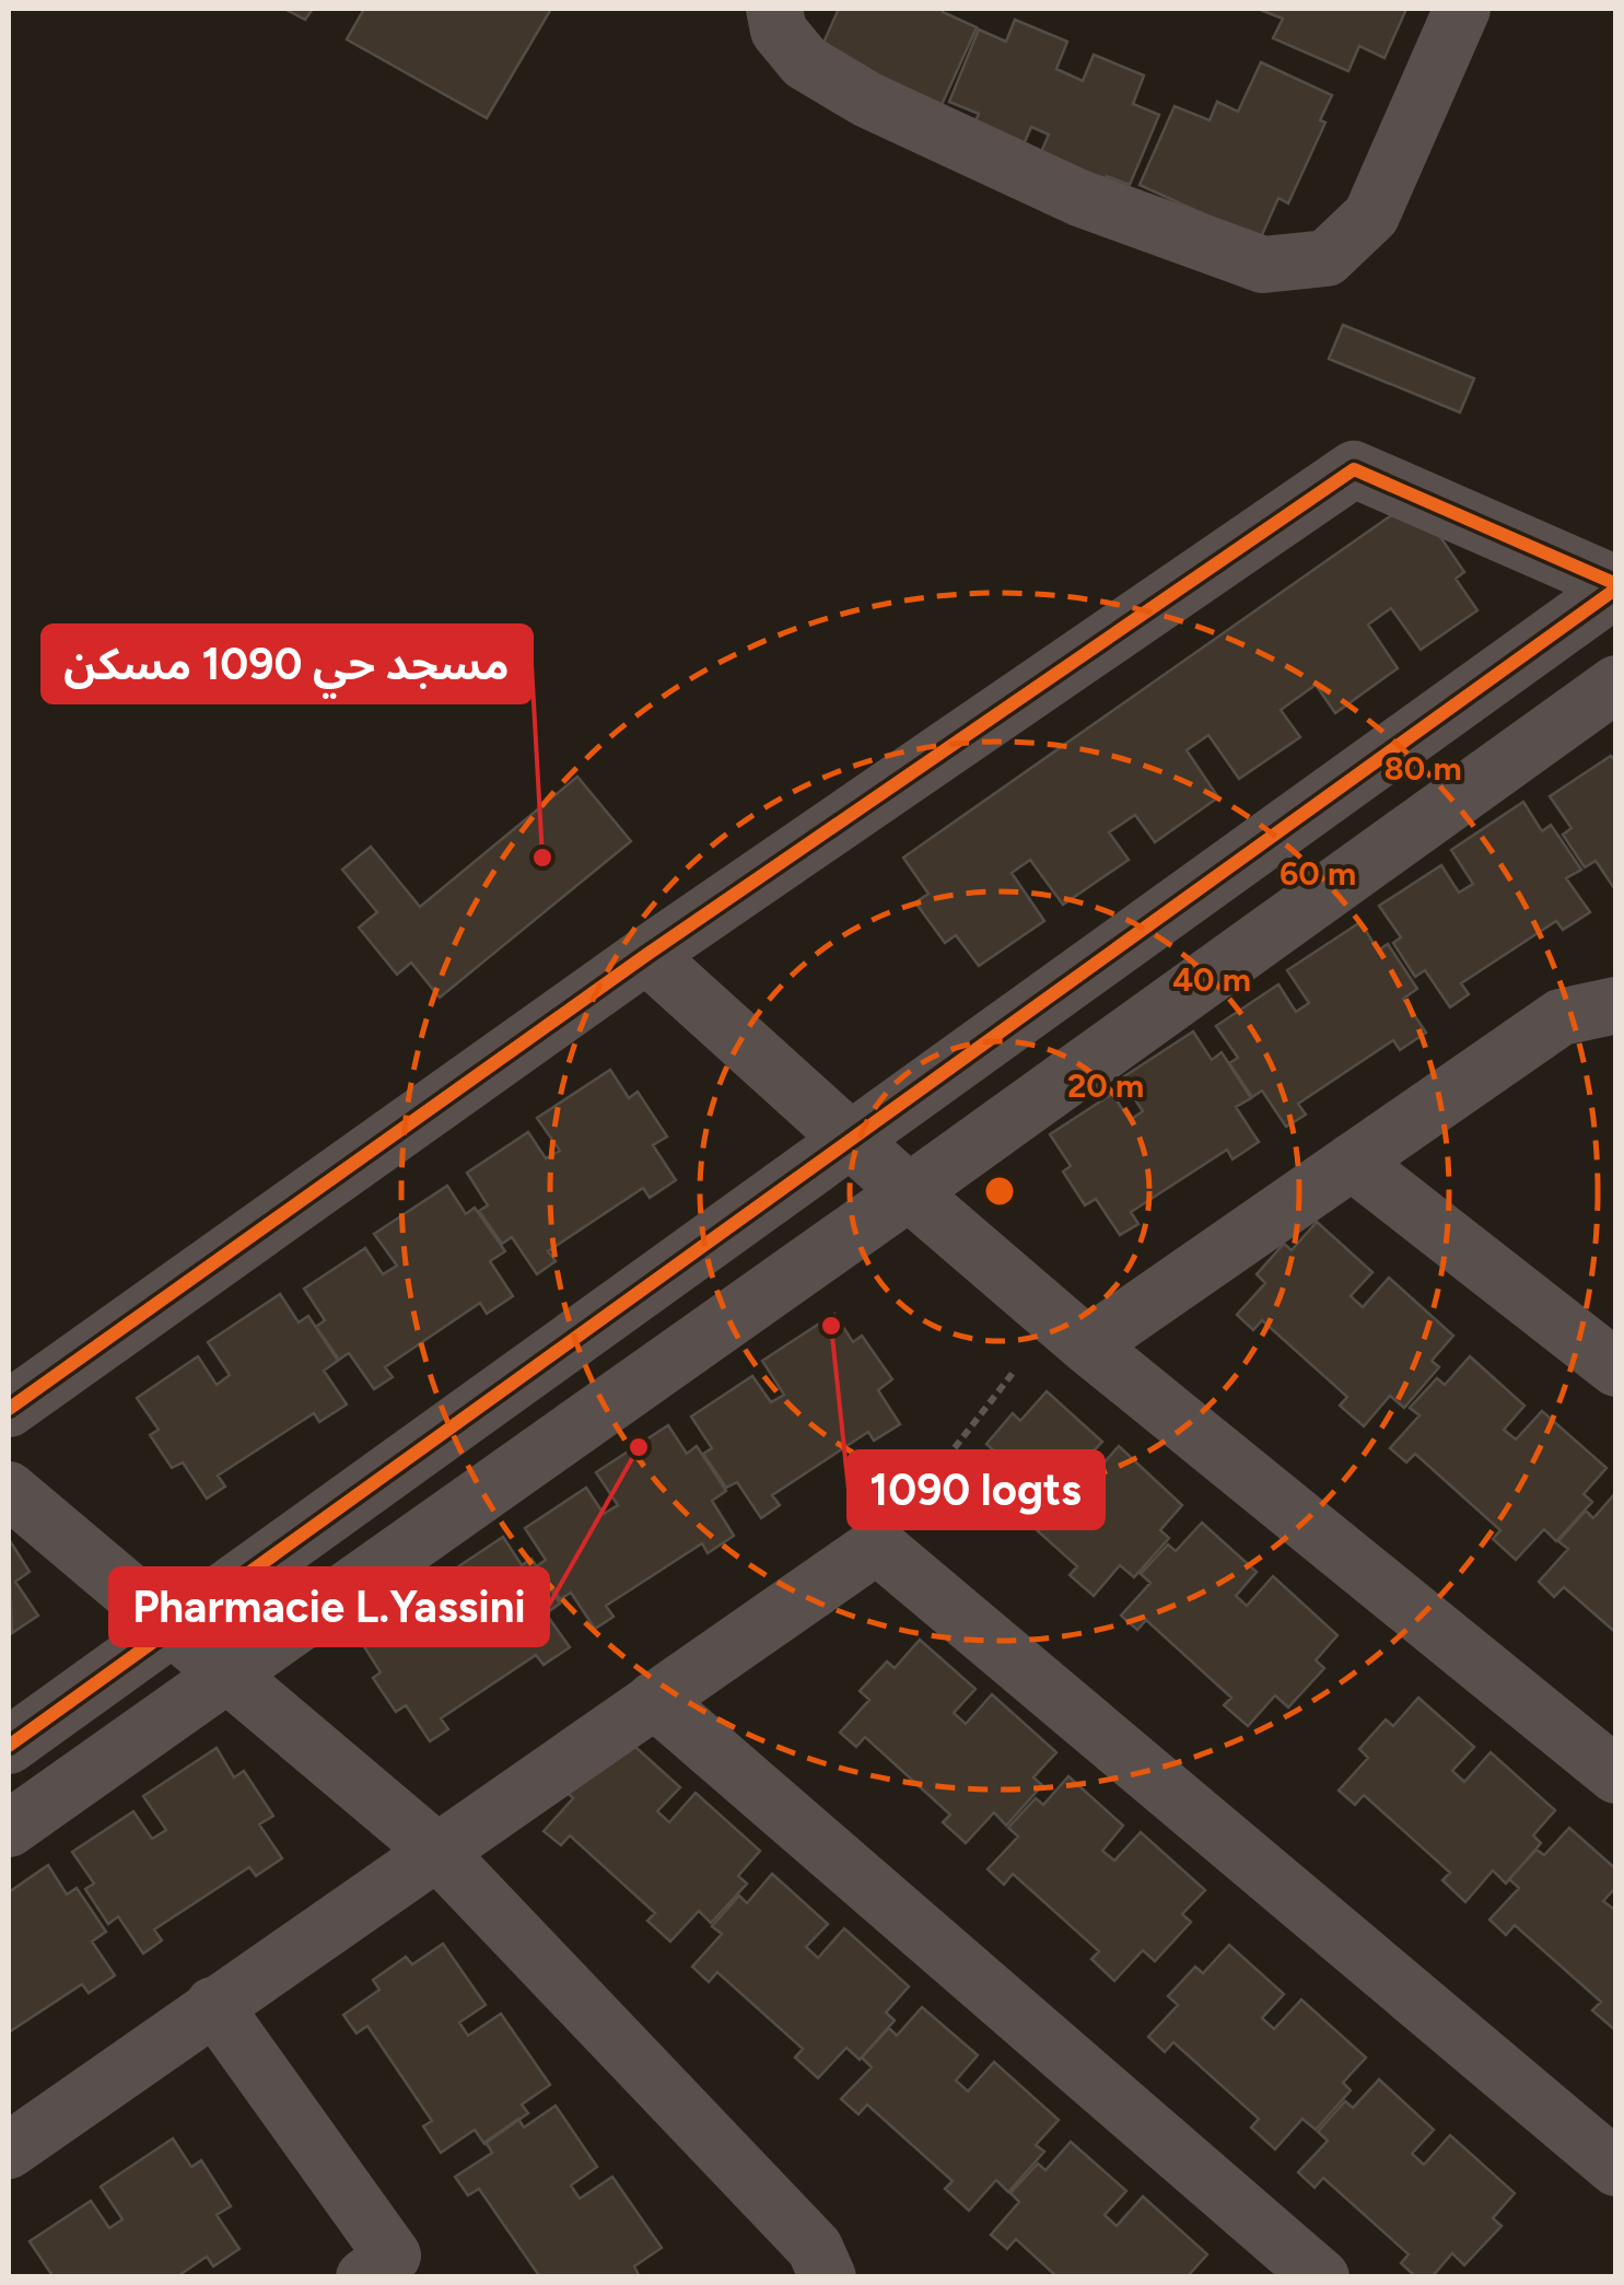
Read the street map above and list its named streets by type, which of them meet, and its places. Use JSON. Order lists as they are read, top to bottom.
{
  "places": ["مسجد حي 1090 مسكن", "1090 logts", "Pharmacie L.Yassini"],
  "rings": [
    "80 m",
    "60 m",
    "40 m",
    "20 m"
  ]
}
